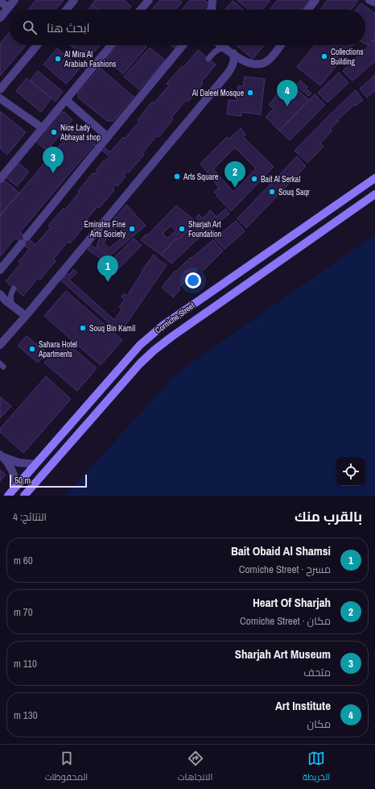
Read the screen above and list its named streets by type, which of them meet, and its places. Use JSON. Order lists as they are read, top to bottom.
{
  "streets": {
    "main road": ["Corniche Street"]
  },
  "places": [
    "Collections Building",
    "Al Mira Al Arabiah Fashions",
    "Al Daleel Mosque",
    "Nice Lady Abhayat shop",
    "Arts Square",
    "Bait Al Serkal",
    "Souq Saqr",
    "Emirates Fine Arts Society",
    "Sharjah Art Foundation",
    "Souq Bin Kamil",
    "Sahara Hotel Apartments"
  ],
  "scale_bar": "50 m",
  "page": {
    "search": "ابحث هنا",
    "pins": [
      "4",
      "3",
      "2",
      "1"
    ],
    "scale": "50 m",
    "heading": ["بالقرب منك", "النتائج: 4"],
    "list": [
      {
        "mark": "1",
        "name": "Bait Obaid Al Shamsi",
        "note": "مسرح · Corniche Street",
        "value": "60 m"
      },
      {
        "mark": "2",
        "name": "Heart Of Sharjah",
        "note": "مكان · Corniche Street",
        "value": "70 m"
      },
      {
        "mark": "3",
        "name": "Sharjah Art Museum",
        "note": "متحف",
        "value": "110 m"
      },
      {
        "mark": "4",
        "name": "Art Institute",
        "note": "مكان",
        "value": "130 m"
      }
    ],
    "nav": ["الخريطة", "الاتجاهات", "المحفوظات"]
  }
}
